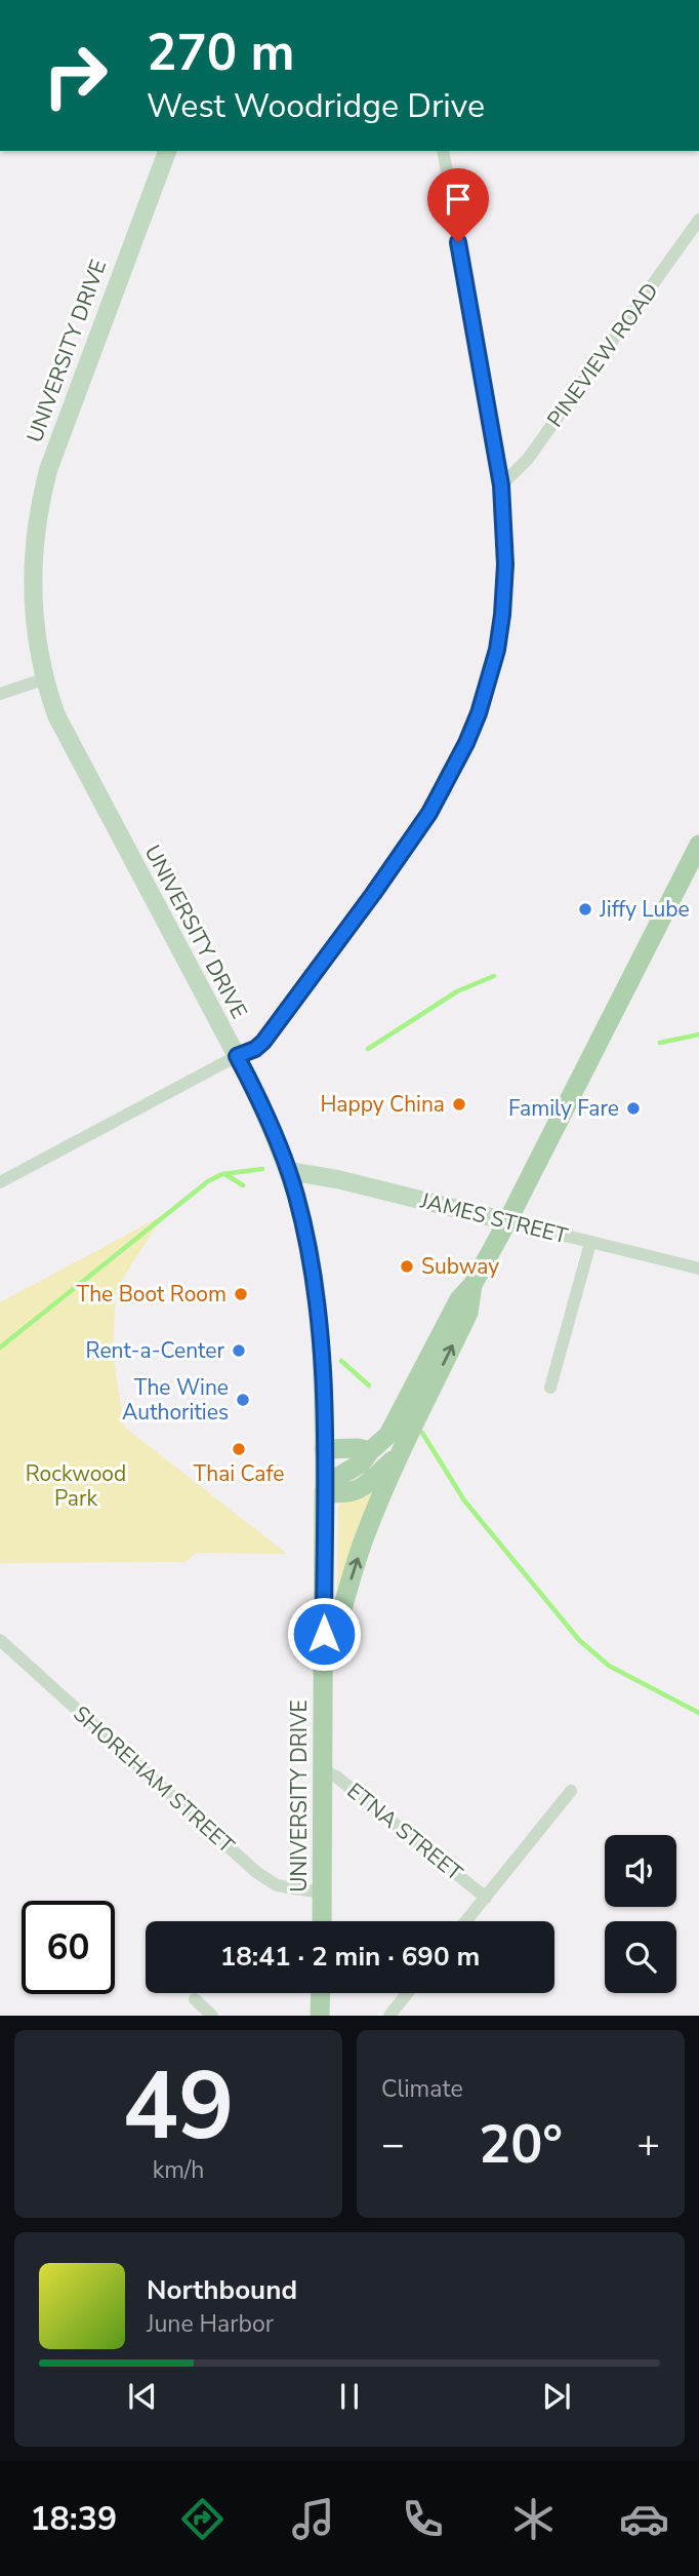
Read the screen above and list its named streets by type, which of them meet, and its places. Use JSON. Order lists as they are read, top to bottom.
{
  "streets": {
    "main road": ["UNIVERSITY DRIVE"],
    "street": [
      "PINEVIEW ROAD",
      "JAMES STREET",
      "SHOREHAM STREET",
      "ETNA STREET"
    ]
  },
  "crossings": [
    ["UNIVERSITY DRIVE", "JAMES STREET"],
    ["UNIVERSITY DRIVE", "SHOREHAM STREET"],
    ["UNIVERSITY DRIVE", "ETNA STREET"]
  ],
  "parks": ["Rockwood Park"],
  "places": [
    "Jiffy Lube",
    "Happy China",
    "Family Fare",
    "Subway",
    "The Boot Room",
    "Rent-a-Center",
    "The Wine Authorities",
    "Thai Cafe"
  ],
  "page": {
    "turn": ["270 m", "West Woodridge Drive"],
    "limit": "60",
    "trip": "18:41 · 2 min · 690 m",
    "tile": [
      ["49", "km/h"],
      "Climate"
    ],
    "heat": ["−", "20°", "+"],
    "song": ["Northbound", "June Harbor"],
    "tabs": "18:39"
  }
}
